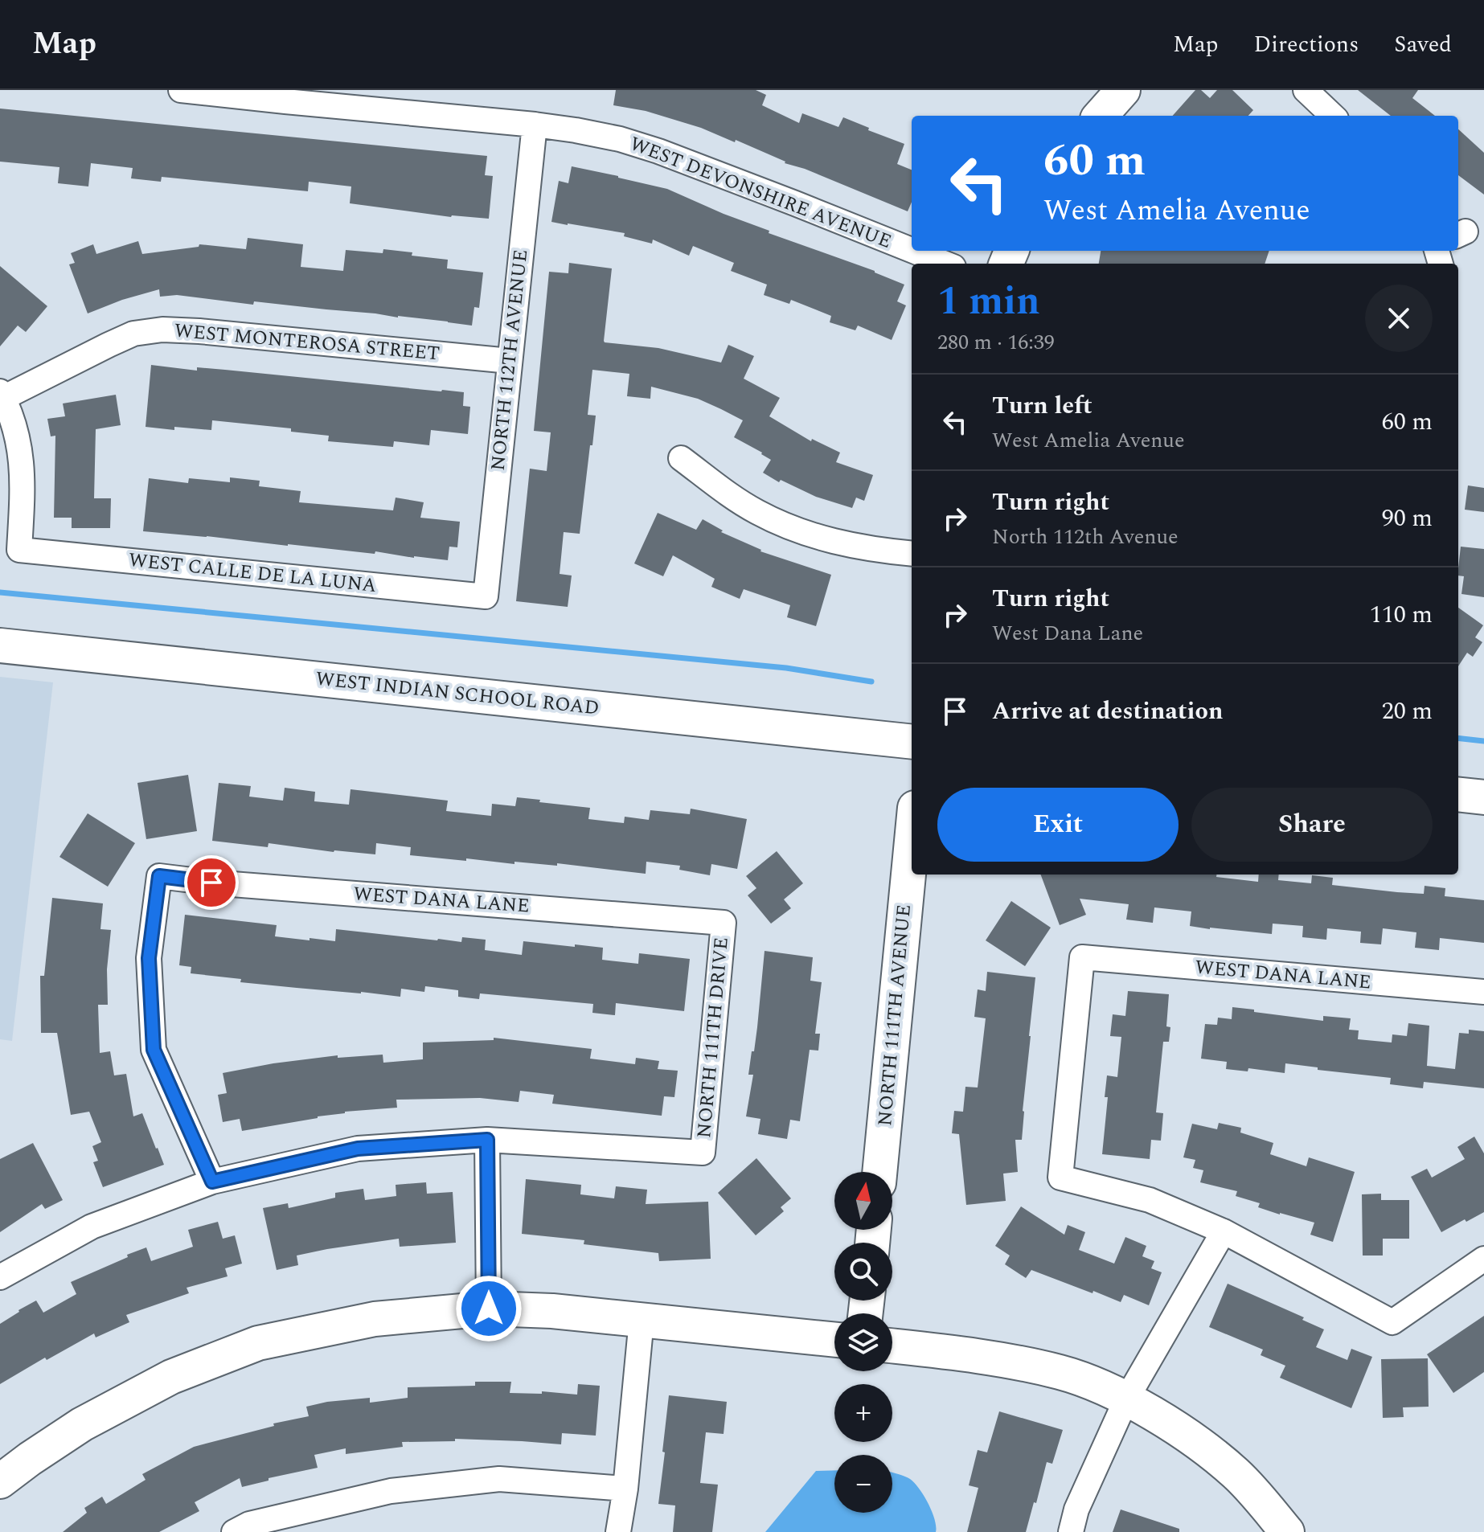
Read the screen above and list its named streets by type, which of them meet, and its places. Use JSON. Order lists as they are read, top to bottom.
{
  "streets": {
    "street": [
      "WEST DEVONSHIRE AVENUE",
      "WEST MONTEROSA STREET",
      "NORTH 112TH AVENUE",
      "WEST CALLE DE LA LUNA",
      "WEST INDIAN SCHOOL ROAD",
      "WEST DANA LANE",
      "NORTH 111TH AVENUE",
      "NORTH 111TH DRIVE"
    ]
  },
  "crossings": [
    ["WEST DEVONSHIRE AVENUE", "NORTH 112TH AVENUE"],
    ["WEST MONTEROSA STREET", "NORTH 112TH AVENUE"],
    ["WEST MONTEROSA STREET", "WEST CALLE DE LA LUNA"],
    ["NORTH 112TH AVENUE", "WEST CALLE DE LA LUNA"],
    ["WEST DANA LANE", "NORTH 111TH DRIVE"]
  ],
  "north": "top",
  "page": {
    "header": "Map",
    "nav": ["Map", "Directions", "Saved"],
    "turn": ["60 m", "West Amelia Avenue"],
    "heading": ["1 min", "280 m · 16:39"],
    "list": [
      {
        "name": "Turn left",
        "note": "West Amelia Avenue",
        "value": "60 m"
      },
      {
        "name": "Turn right",
        "note": "North 112th Avenue",
        "value": "90 m"
      },
      {
        "name": "Turn right",
        "note": "West Dana Lane",
        "value": "110 m"
      },
      {
        "name": "Arrive at destination",
        "value": "20 m"
      }
    ],
    "buttons": ["Exit", "Share"],
    "map_buttons": ["+", "−"]
  }
}
